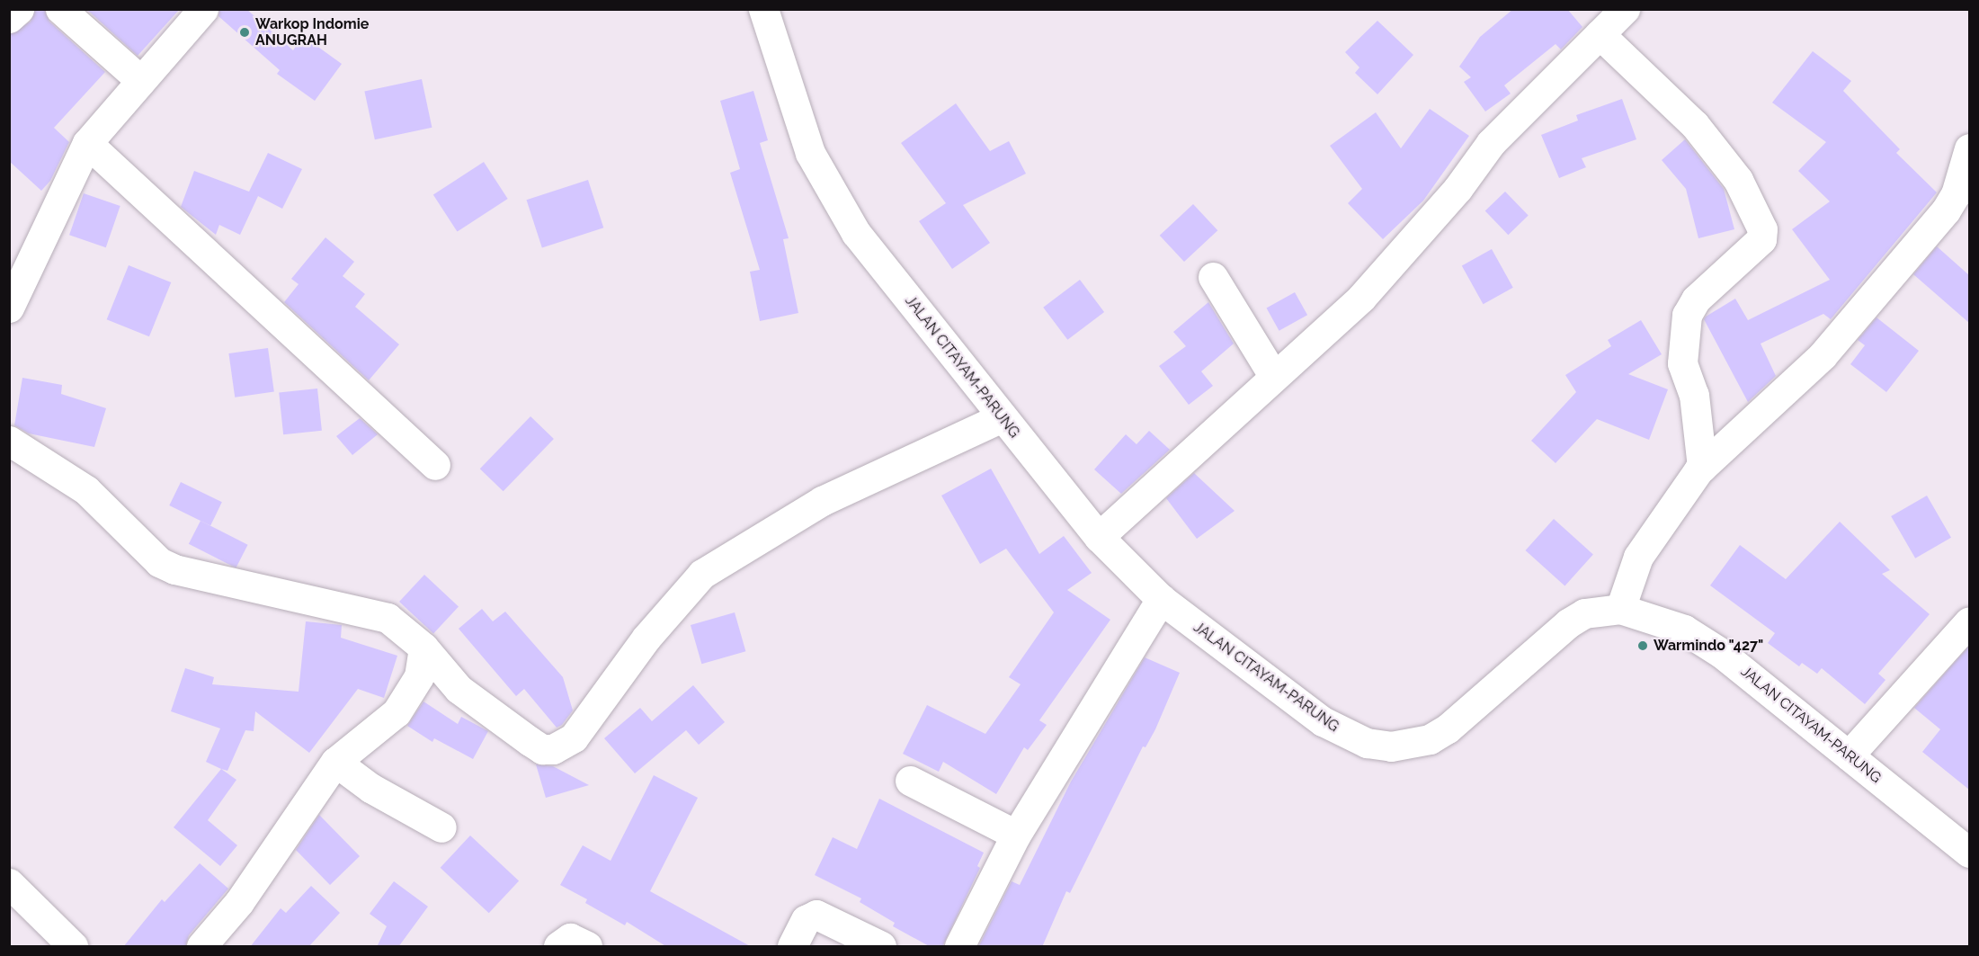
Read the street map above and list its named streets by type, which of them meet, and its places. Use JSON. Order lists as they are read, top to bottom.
{
  "streets": {
    "street": ["JALAN CITAYAM-PARUNG"]
  },
  "places": ["Warkop Indomie ANUGRAH", "Warmindo \"427\""]
}
